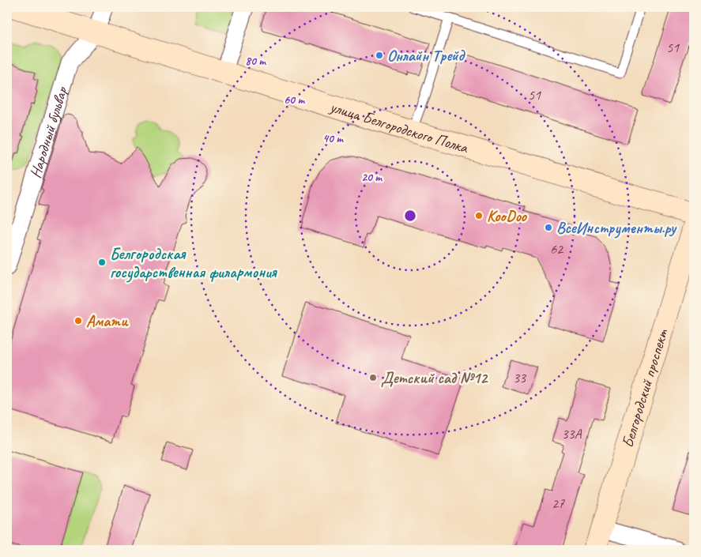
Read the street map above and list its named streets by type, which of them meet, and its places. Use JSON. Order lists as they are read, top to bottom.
{
  "streets": {
    "main road": ["улица Белгородского Полка", "Белгородский проспект"],
    "street": ["Народный бульвар"]
  },
  "crossings": [
    ["улица Белгородского Полка", "Народный бульвар"]
  ],
  "places": [
    "Онлайн Трейд",
    "KooDoo",
    "ВсеИнструменты.ру",
    "Белгородская государственная филармония",
    "Амати",
    "Детский сад №12"
  ],
  "house_numbers": [
    "51",
    "51",
    "62",
    "33",
    "33А",
    "27"
  ],
  "rings": [
    "80 m",
    "60 m",
    "40 m",
    "20 m"
  ]
}
